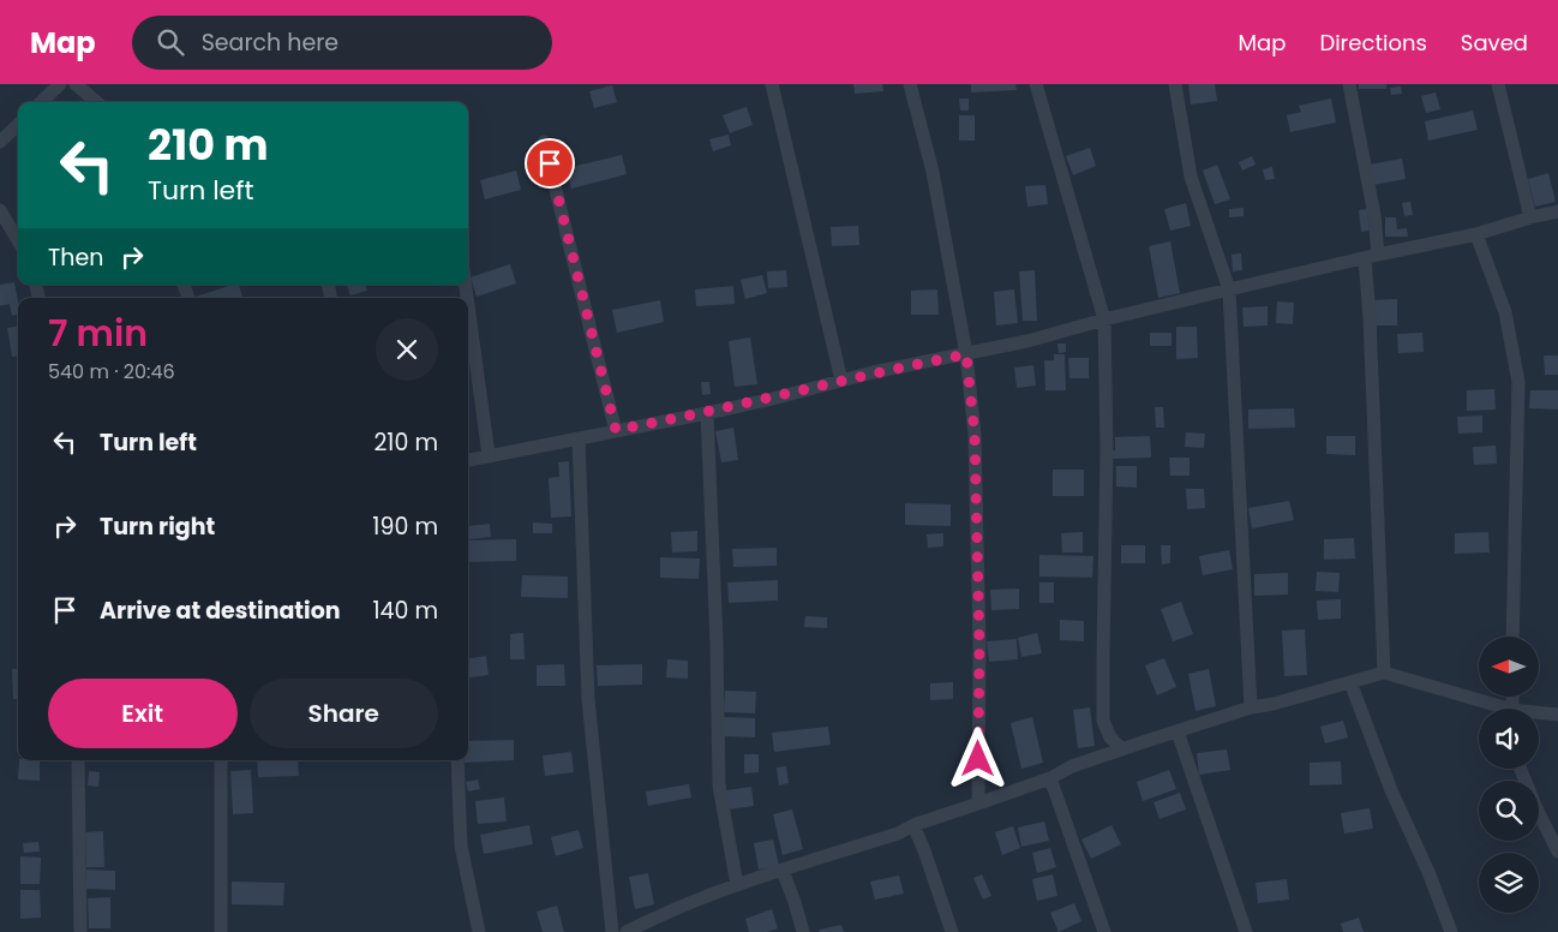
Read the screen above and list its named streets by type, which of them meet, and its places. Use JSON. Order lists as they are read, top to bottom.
{
  "north": "left",
  "page": {
    "header": "Map",
    "search": "Search here",
    "nav": ["Map", "Directions", "Saved"],
    "turn": ["210 m", "Turn left"],
    "then": "Then",
    "heading": ["7 min", "540 m · 20:46"],
    "list": [
      {
        "name": "Turn left",
        "value": "210 m"
      },
      {
        "name": "Turn right",
        "value": "190 m"
      },
      {
        "name": "Arrive at destination",
        "value": "140 m"
      }
    ],
    "buttons": ["Exit", "Share"]
  }
}
